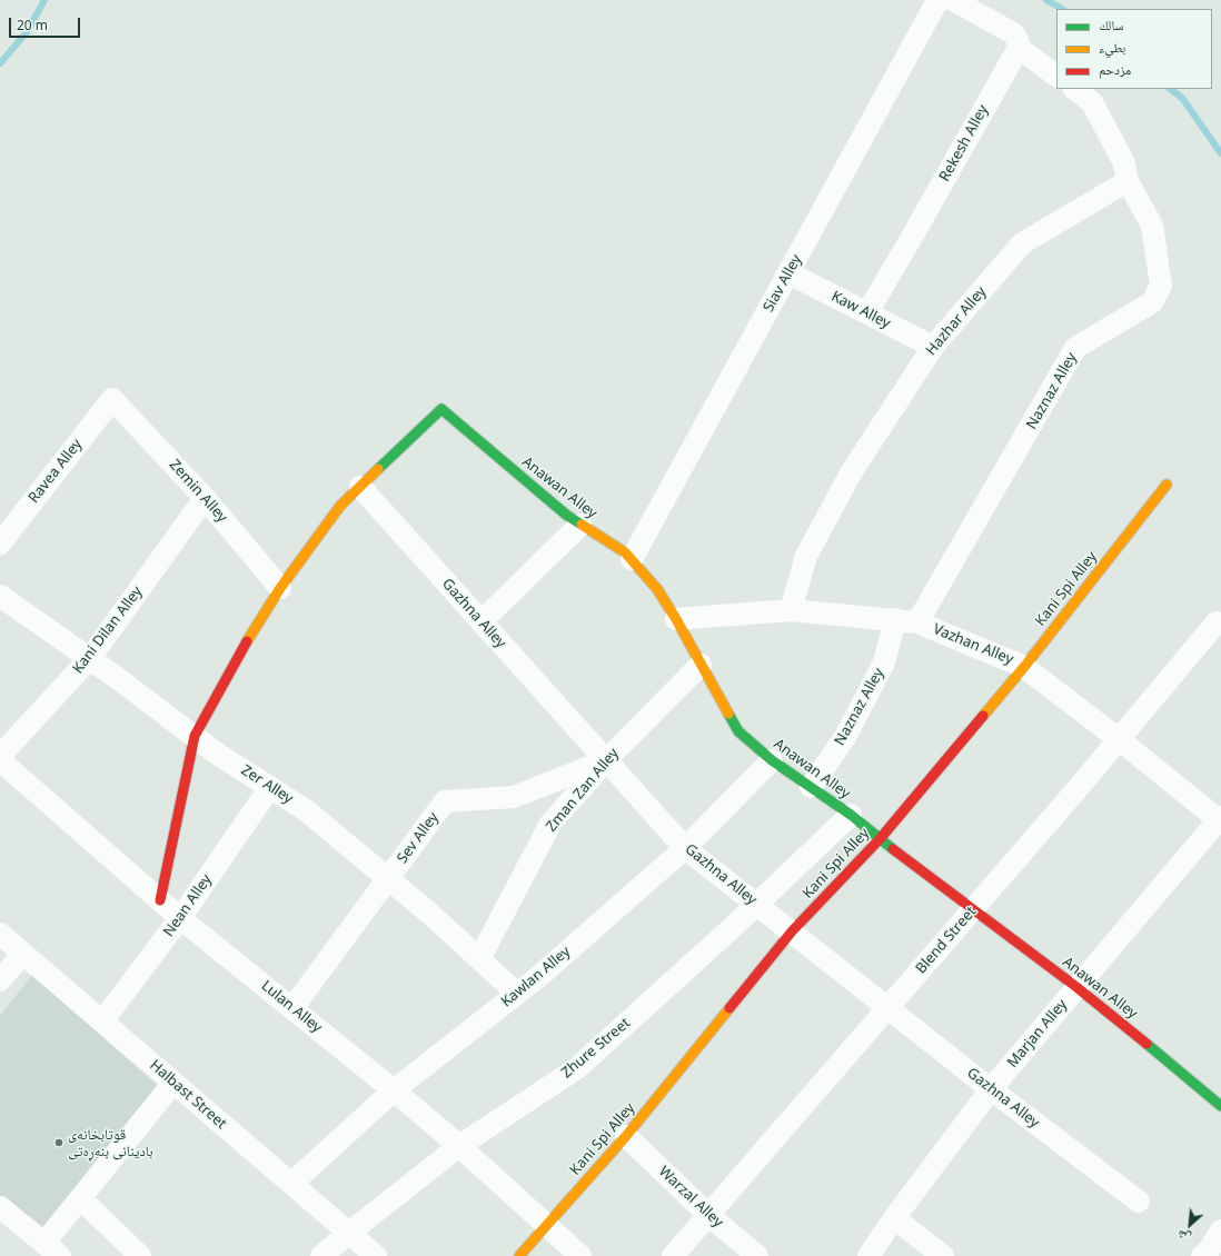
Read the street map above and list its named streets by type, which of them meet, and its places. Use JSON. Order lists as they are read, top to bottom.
{
  "streets": {
    "street": [
      "Rekesh Alley",
      "Siav Alley",
      "Kaw Alley",
      "Hazhar Alley",
      "Naznaz Alley",
      "Ravea Alley",
      "Anawan Alley",
      "Zemin Alley",
      "Kani Spi Alley",
      "Gazhna Alley",
      "Kani Dilan Alley",
      "Vazhan Alley",
      "Zer Alley",
      "Zman Zan Alley",
      "Sev Alley",
      "Nean Alley",
      "Blend Street",
      "Kawlan Alley",
      "Lulan Alley",
      "Marjan Alley",
      "Zhure Street",
      "Halbast Street",
      "Warzal Alley"
    ]
  },
  "crossings": [
    ["Rekesh Alley", "Kaw Alley"],
    ["Siav Alley", "Kaw Alley"],
    ["Siav Alley", "Anawan Alley"],
    ["Kaw Alley", "Hazhar Alley"],
    ["Hazhar Alley", "Naznaz Alley"],
    ["Hazhar Alley", "Vazhan Alley"],
    ["Naznaz Alley", "Anawan Alley"],
    ["Naznaz Alley", "Vazhan Alley"],
    ["Ravea Alley", "Zemin Alley"],
    ["Anawan Alley", "Kani Spi Alley"],
    ["Anawan Alley", "Gazhna Alley"],
    ["Anawan Alley", "Vazhan Alley"],
    ["Anawan Alley", "Zman Zan Alley"],
    ["Anawan Alley", "Blend Street"],
    ["Anawan Alley", "Kawlan Alley"],
    ["Anawan Alley", "Marjan Alley"],
    ["Anawan Alley", "Zhure Street"],
    ["Zemin Alley", "Kani Dilan Alley"],
    ["Kani Spi Alley", "Gazhna Alley"],
    ["Kani Spi Alley", "Vazhan Alley"],
    ["Kani Spi Alley", "Lulan Alley"],
    ["Kani Spi Alley", "Warzal Alley"],
    ["Gazhna Alley", "Zman Zan Alley"],
    ["Gazhna Alley", "Sev Alley"],
    ["Gazhna Alley", "Blend Street"],
    ["Gazhna Alley", "Kawlan Alley"],
    ["Gazhna Alley", "Marjan Alley"],
    ["Gazhna Alley", "Zhure Street"],
    ["Kani Dilan Alley", "Zer Alley"],
    ["Vazhan Alley", "Blend Street"],
    ["Vazhan Alley", "Marjan Alley"],
    ["Zer Alley", "Zman Zan Alley"],
    ["Zer Alley", "Sev Alley"],
    ["Zer Alley", "Nean Alley"],
    ["Zer Alley", "Kawlan Alley"],
    ["Zman Zan Alley", "Sev Alley"],
    ["Sev Alley", "Lulan Alley"],
    ["Nean Alley", "Lulan Alley"],
    ["Nean Alley", "Halbast Street"],
    ["Blend Street", "Warzal Alley"],
    ["Kawlan Alley", "Lulan Alley"],
    ["Kawlan Alley", "Halbast Street"],
    ["Lulan Alley", "Zhure Street"],
    ["Zhure Street", "Halbast Street"]
  ],
  "places": ["قوتابخانەی بادینانی بنەڕەتی"],
  "legend": ["سالك", "بطيء", "مزدحم"],
  "scale_bar": "20 m",
  "north": "bottom left"
}
